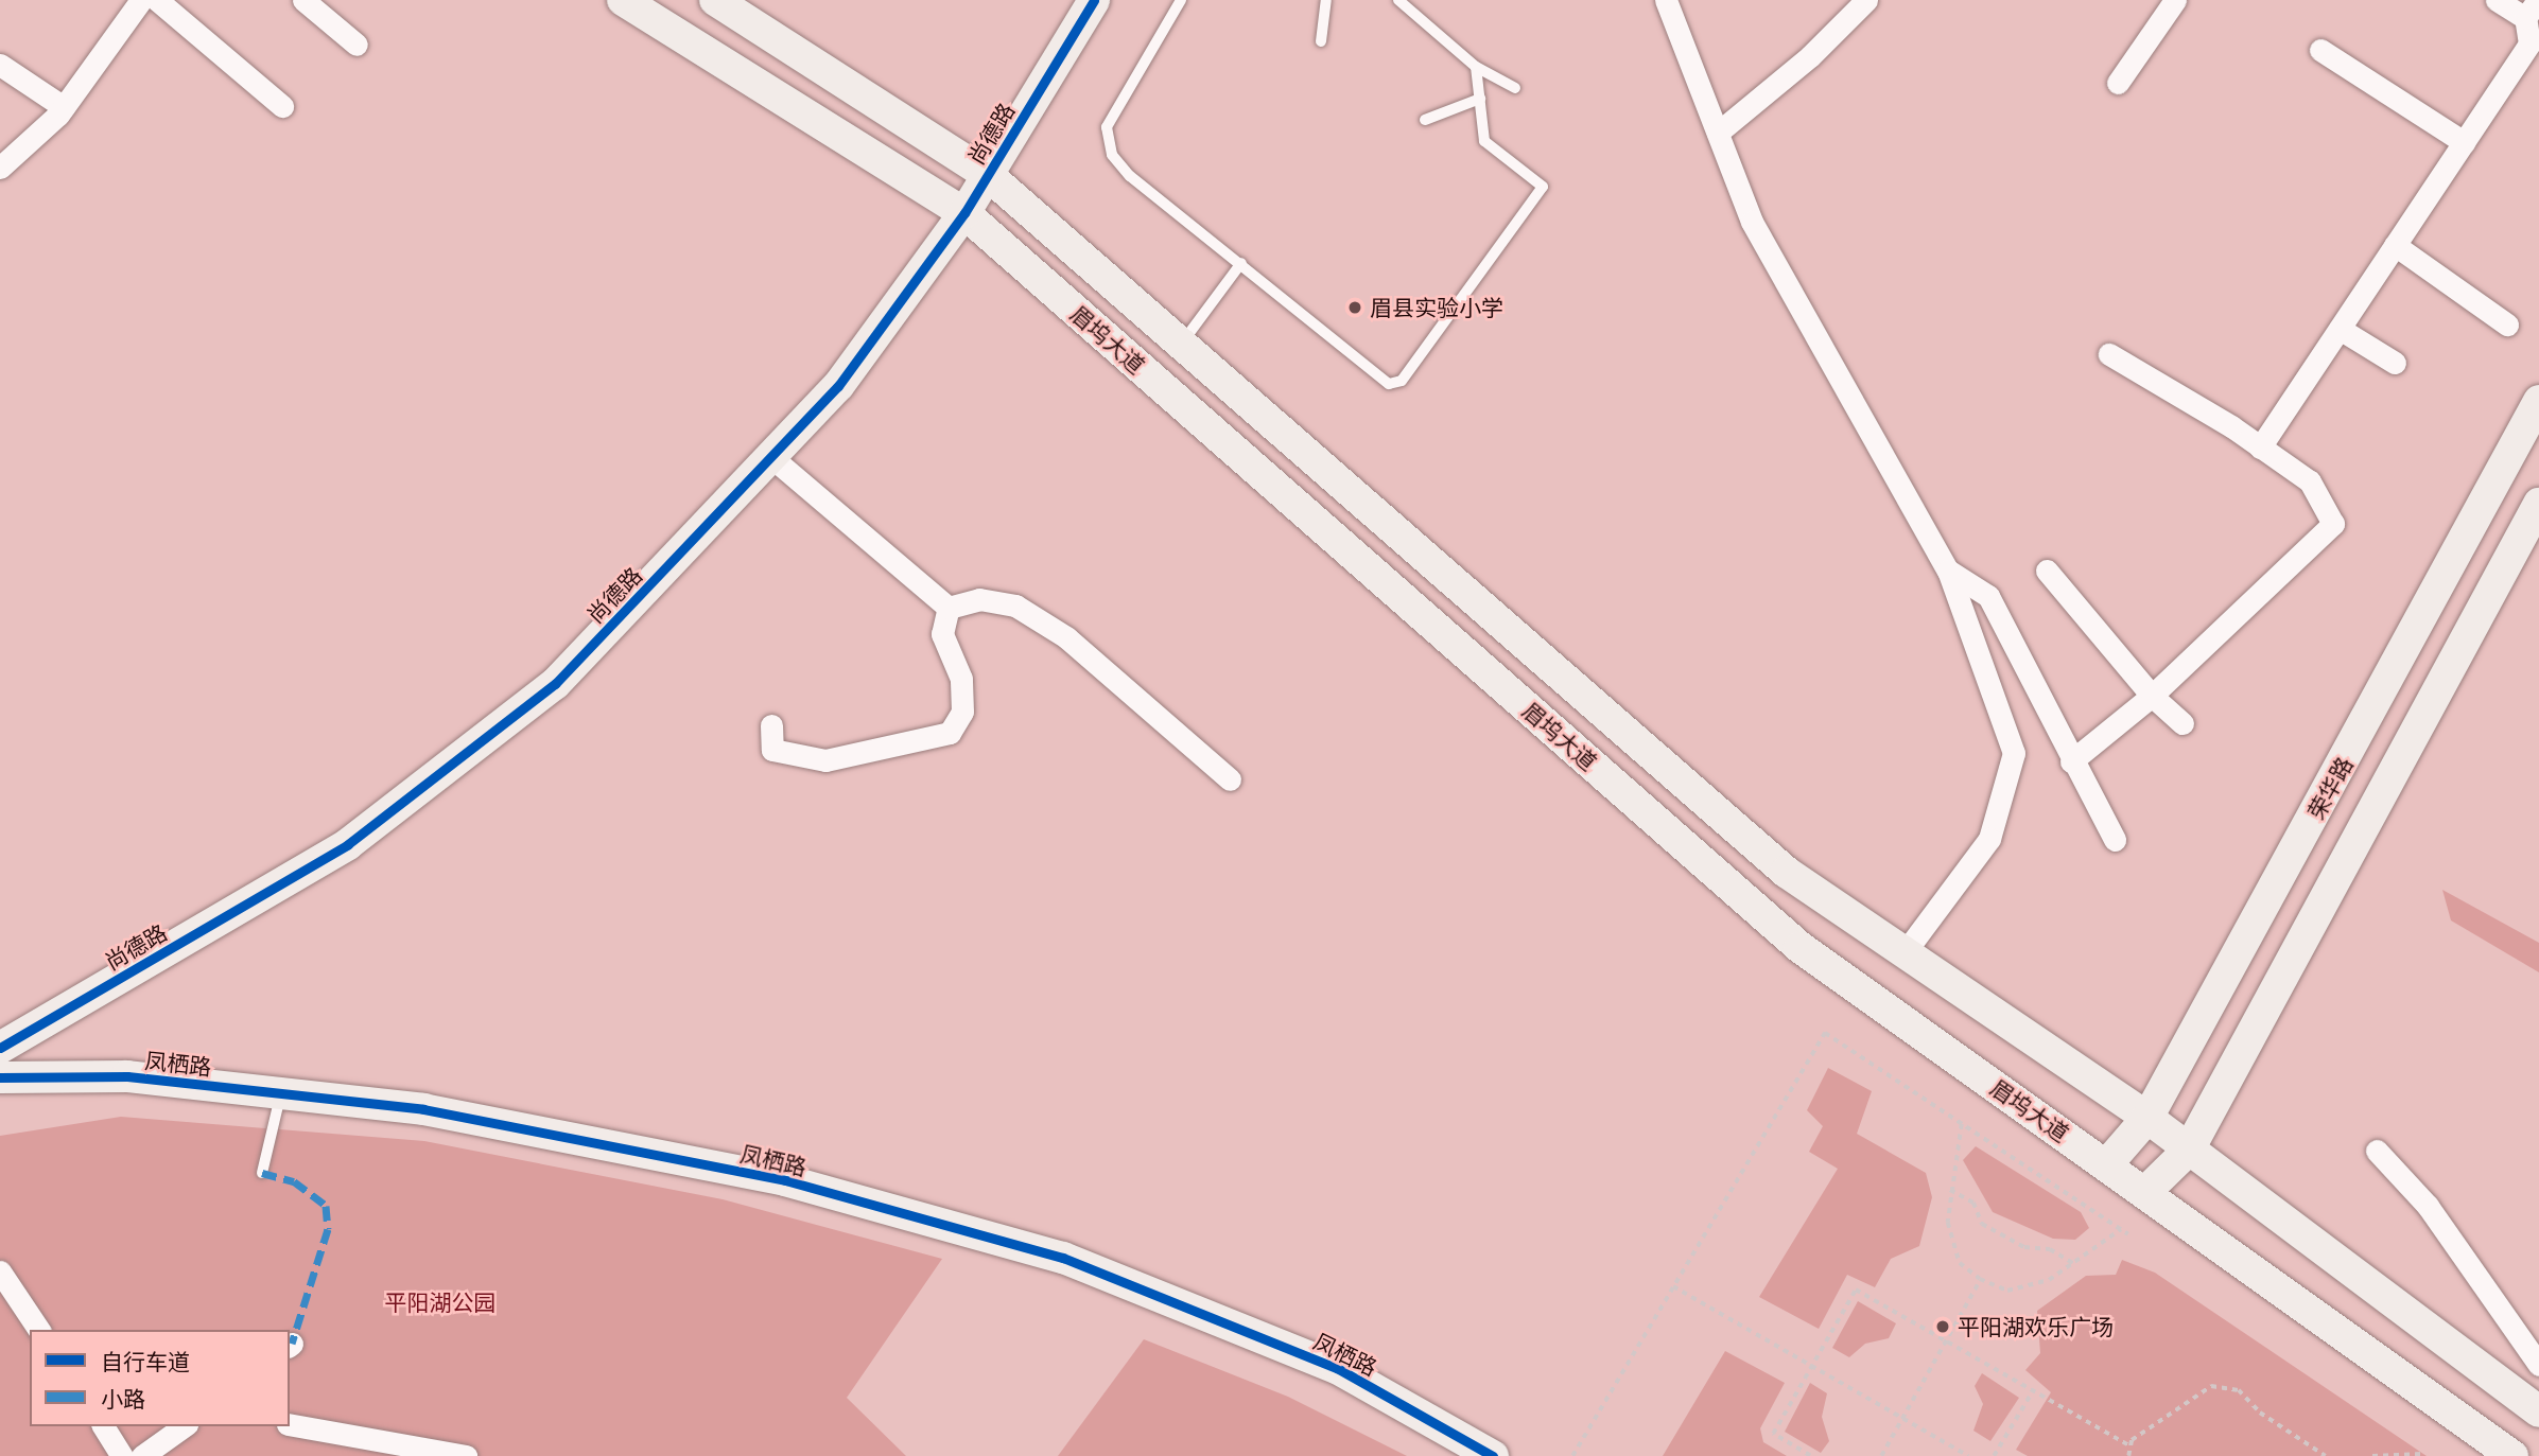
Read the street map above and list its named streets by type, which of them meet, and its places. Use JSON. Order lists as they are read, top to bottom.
{
  "streets": {
    "street": [
      "尚德路",
      "眉坞大道",
      "荣华路",
      "凤栖路"
    ]
  },
  "crossings": [
    ["尚德路", "眉坞大道"],
    ["眉坞大道", "荣华路"]
  ],
  "parks": ["平阳湖公园"],
  "places": ["眉县实验小学", "平阳湖欢乐广场"],
  "legend": ["自行车道", "小路"]
}
